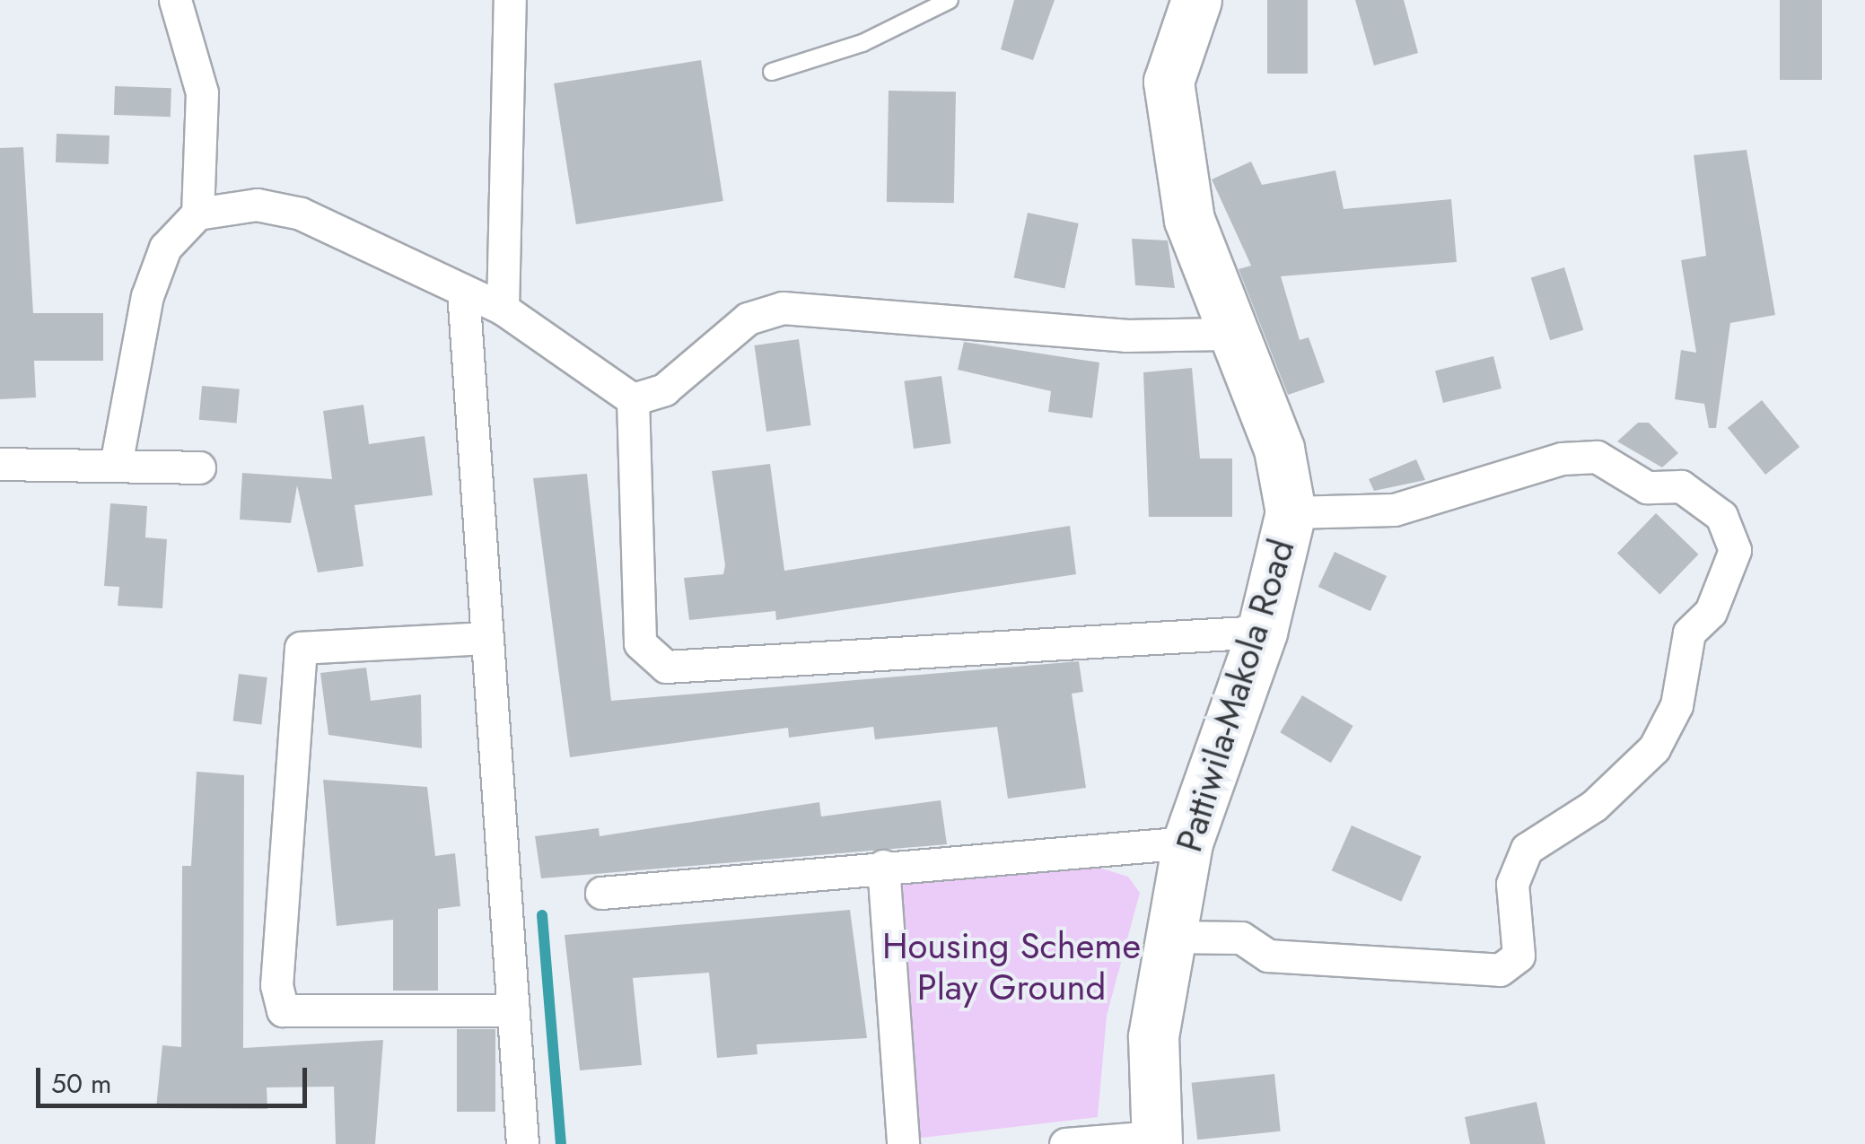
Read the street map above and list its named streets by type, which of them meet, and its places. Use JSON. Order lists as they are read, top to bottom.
{
  "streets": {
    "main road": ["Pattiwila-Makola Road"]
  },
  "parks": ["Housing Scheme Play Ground"],
  "scale_bar": "50 m"
}
